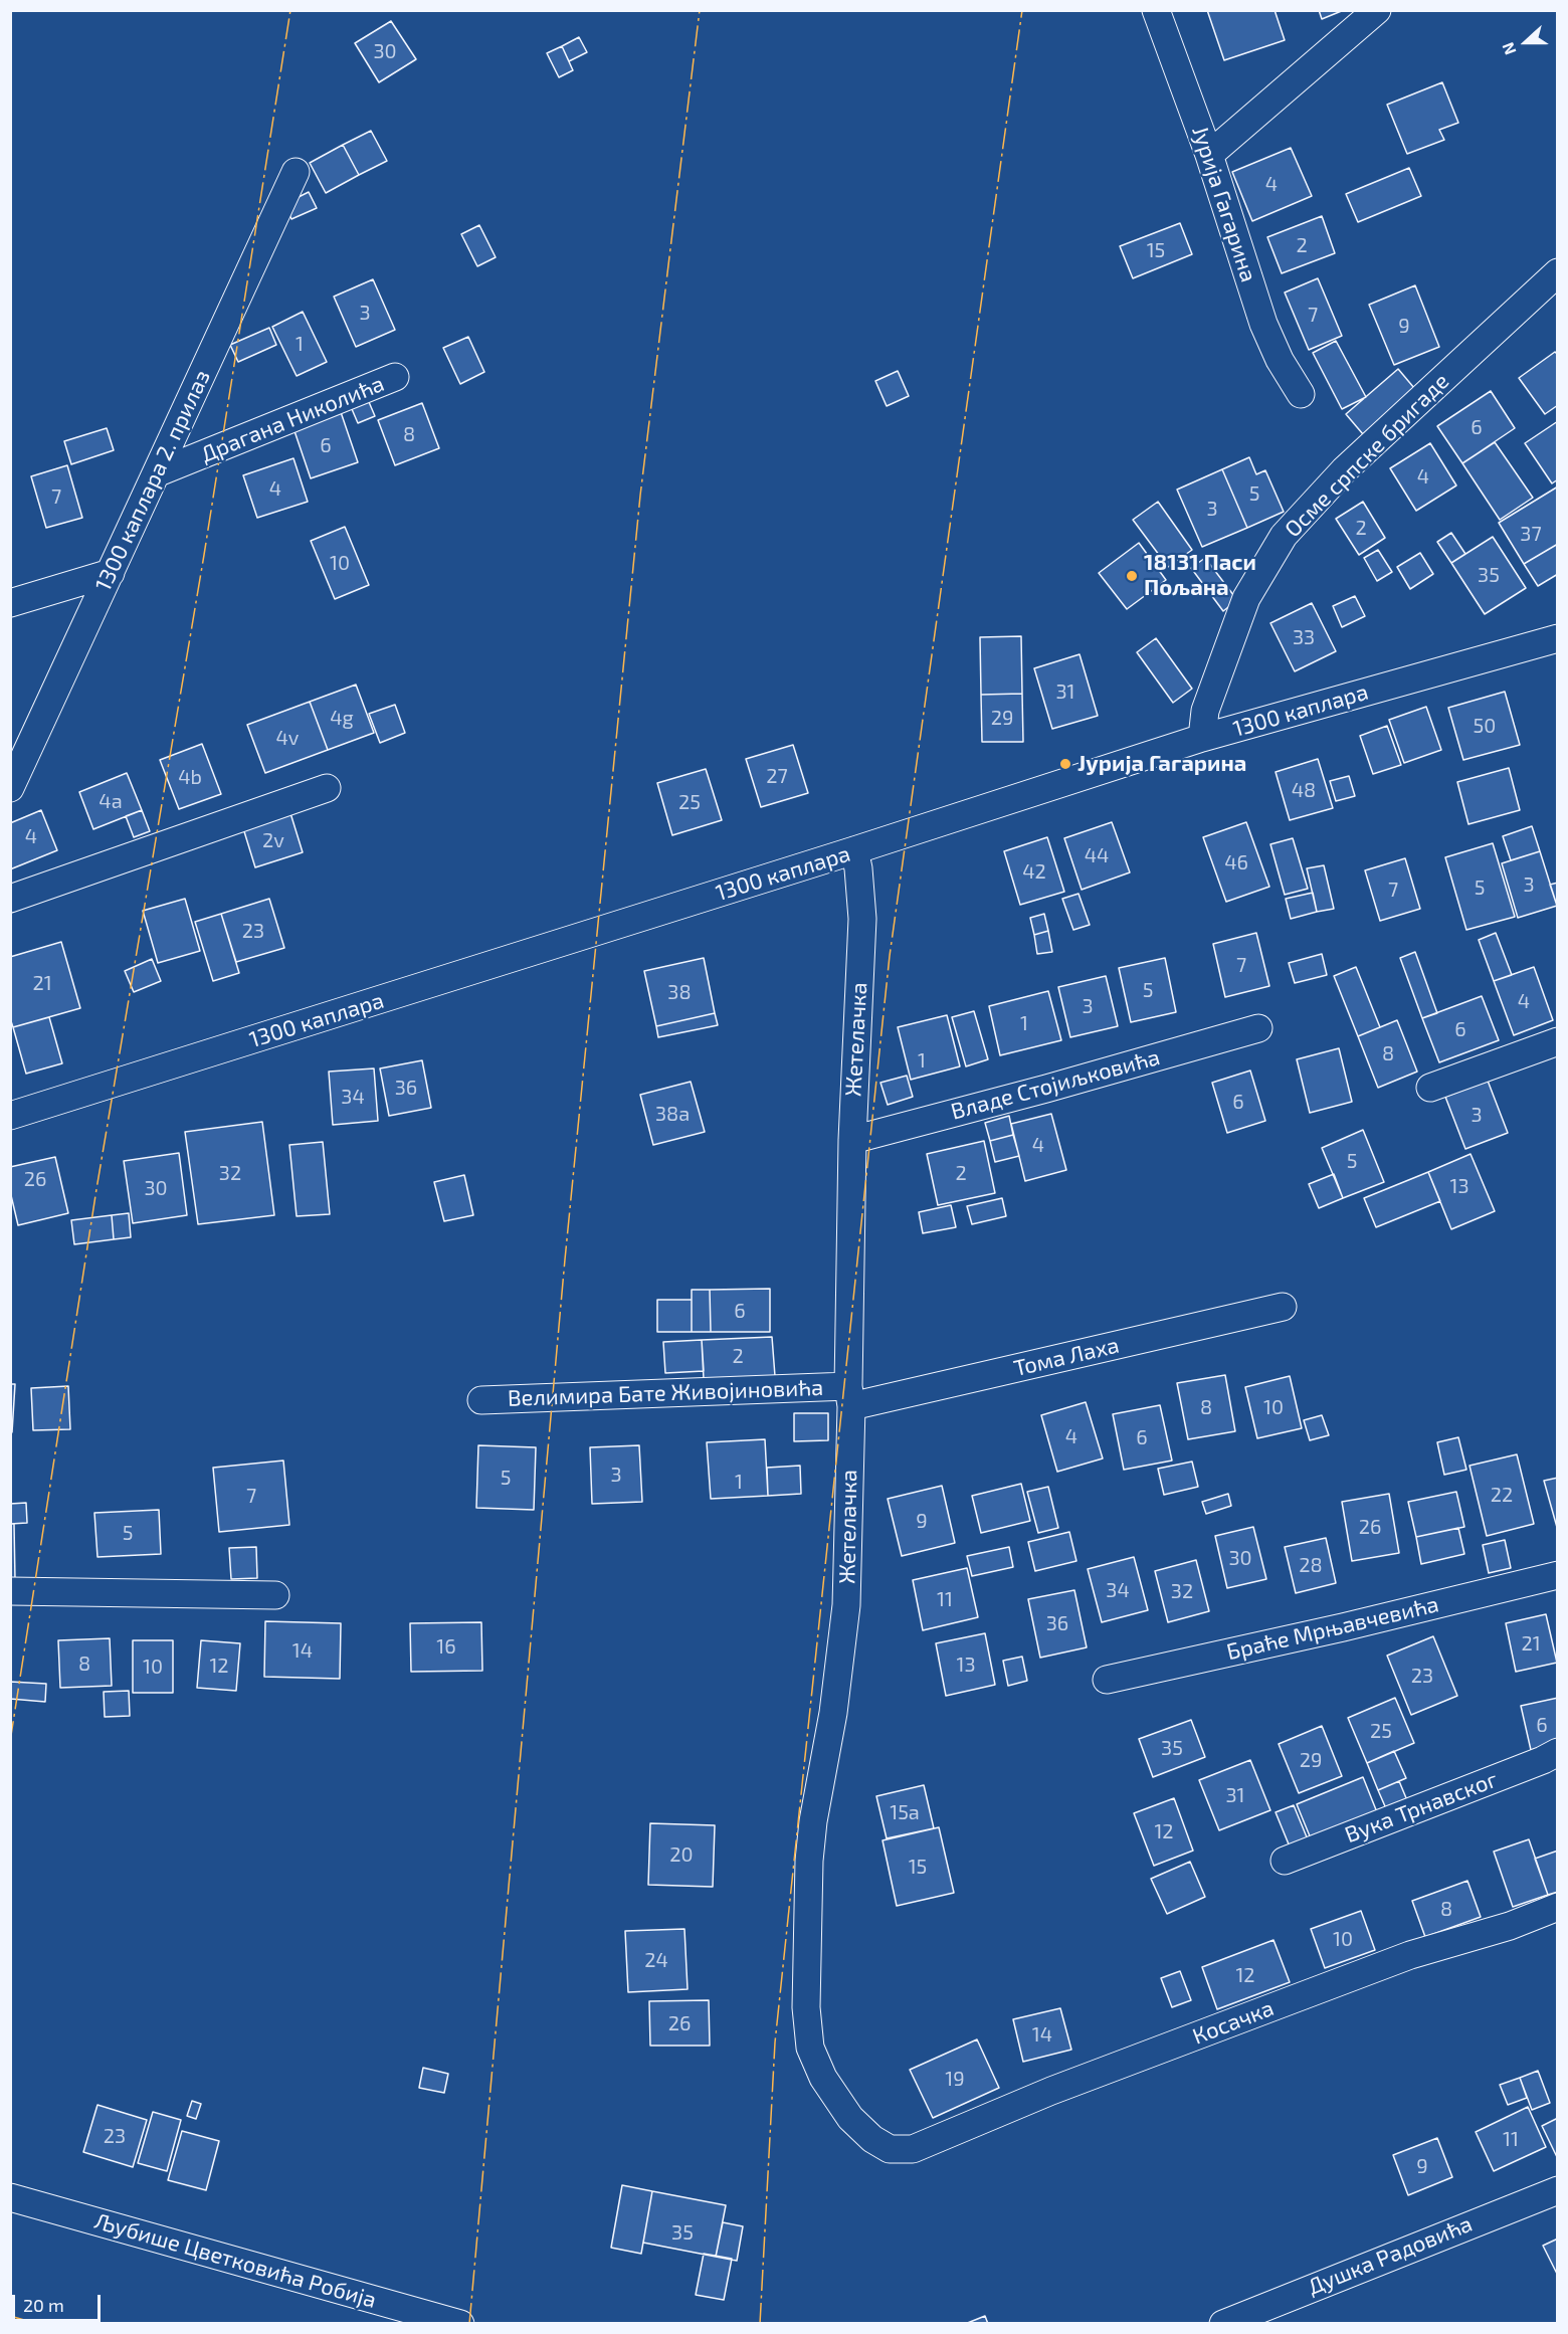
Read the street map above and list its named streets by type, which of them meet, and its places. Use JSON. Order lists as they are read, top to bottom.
{
  "streets": {
    "street": [
      "Јурија Гагарина",
      "Драгана Николића",
      "Осме српске бригаде",
      "1300 каплара 2. прилаз",
      "1300 каплара",
      "Жетелачка",
      "Владе Стојиљковића",
      "Тома Лаха",
      "Велимира Бате Живојиновића",
      "Браће Мрњавчевића",
      "Вука Трнавског",
      "Косачка",
      "Душка Радовића",
      "Љубише Цветковића Робија"
    ]
  },
  "crossings": [
    ["Драгана Николића", "1300 каплара 2. прилаз"],
    ["Осме српске бригаде", "1300 каплара"],
    ["1300 каплара", "Жетелачка"],
    ["Жетелачка", "Владе Стојиљковића"],
    ["Жетелачка", "Тома Лаха"],
    ["Жетелачка", "Велимира Бате Живојиновића"],
    ["Жетелачка", "Косачка"],
    ["Тома Лаха", "Велимира Бате Живојиновића"]
  ],
  "places": ["18131 Паси Пољана", "Јурија Гагарина"],
  "house_numbers": [
    "30",
    "4",
    "2",
    "15",
    "3",
    "7",
    "9",
    "1",
    "6",
    "8",
    "6",
    "4",
    "4",
    "5",
    "7",
    "3",
    "2",
    "37",
    "10",
    "35",
    "33",
    "31",
    "4g",
    "29",
    "50",
    "4v",
    "27",
    "4b",
    "48",
    "4a",
    "25",
    "4",
    "2v",
    "44",
    "46",
    "42",
    "3",
    "5",
    "7",
    "23",
    "7",
    "21",
    "5",
    "38",
    "4",
    "3",
    "1",
    "6",
    "8",
    "1",
    "36",
    "34",
    "6",
    "38a",
    "3",
    "4",
    "5",
    "32",
    "2",
    "26",
    "13",
    "30",
    "6",
    "2",
    "8",
    "10",
    "4",
    "6",
    "3",
    "5",
    "1",
    "22",
    "7",
    "9",
    "26",
    "5",
    "30",
    "28",
    "34",
    "32",
    "11",
    "36",
    "21",
    "16",
    "14",
    "8",
    "13",
    "12",
    "10",
    "23",
    "6",
    "25",
    "35",
    "29",
    "31",
    "15a",
    "12",
    "20",
    "15",
    "8",
    "10",
    "24",
    "12",
    "26",
    "14",
    "19",
    "23",
    "11",
    "9",
    "35"
  ],
  "scale_bar": "20 m",
  "north": "left"
}
